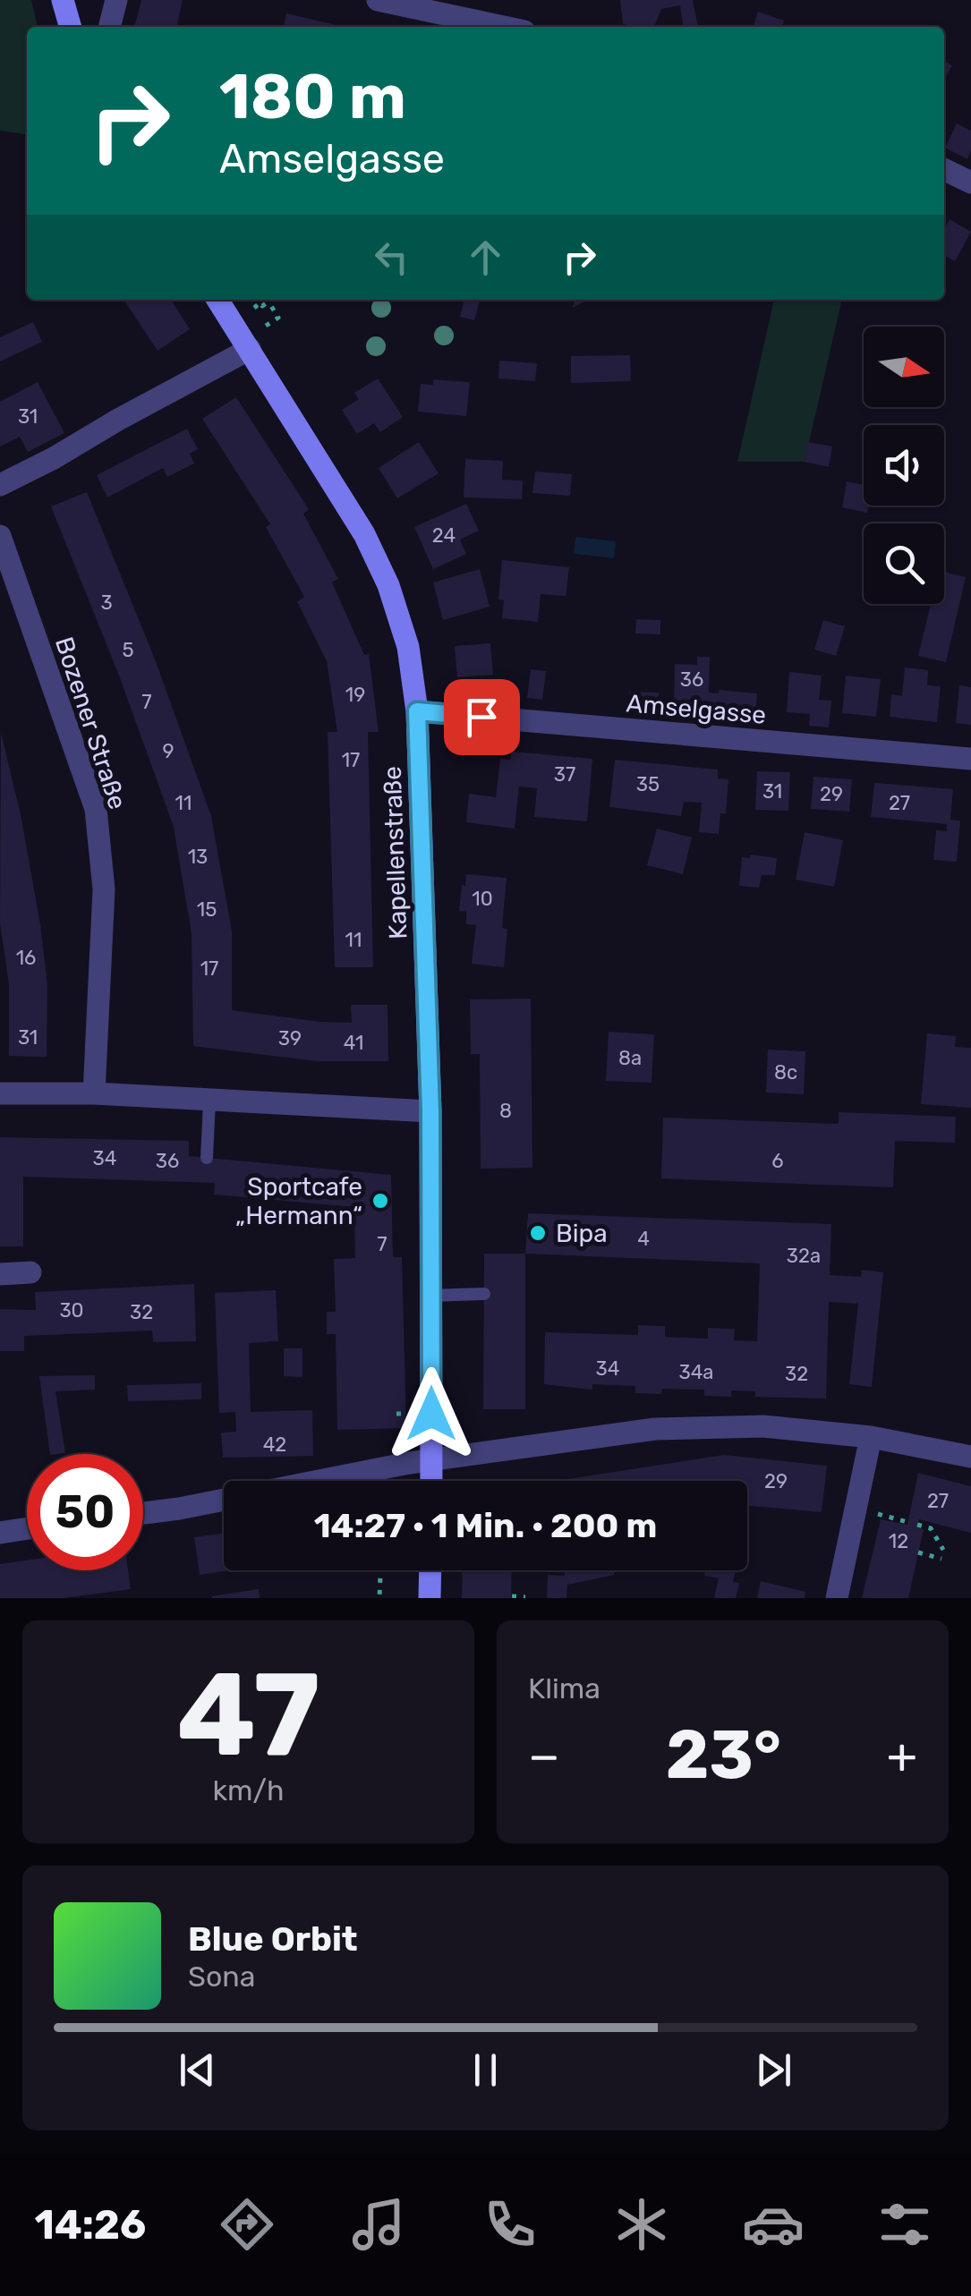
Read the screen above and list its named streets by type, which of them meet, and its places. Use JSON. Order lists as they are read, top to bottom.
{
  "streets": {
    "main road": ["Kapellenstraße"],
    "street": ["Amselgasse", "Bozener Straße"]
  },
  "crossings": [
    ["Amselgasse", "Kapellenstraße"]
  ],
  "places": ["Sportcafe „Hermann“", "Bipa"],
  "house_numbers": [
    "31",
    "24",
    "3",
    "5",
    "36",
    "19",
    "7",
    "9",
    "17",
    "37",
    "35",
    "31",
    "29",
    "11",
    "27",
    "13",
    "10",
    "15",
    "11",
    "16",
    "17",
    "31",
    "39",
    "41",
    "8a",
    "8c",
    "8",
    "34",
    "36",
    "6",
    "4",
    "7",
    "32a",
    "30",
    "32",
    "34",
    "34a",
    "32",
    "42",
    "29",
    "27",
    "12"
  ],
  "north": "right",
  "page": {
    "turn": ["180 m", "Amselgasse"],
    "limit": "50",
    "trip": "14:27 · 1 Min. · 200 m",
    "tile": [
      ["47", "km/h"],
      "Klima"
    ],
    "heat": ["−", "23°", "+"],
    "song": ["Blue Orbit", "Sona"],
    "tabs": "14:26"
  }
}
